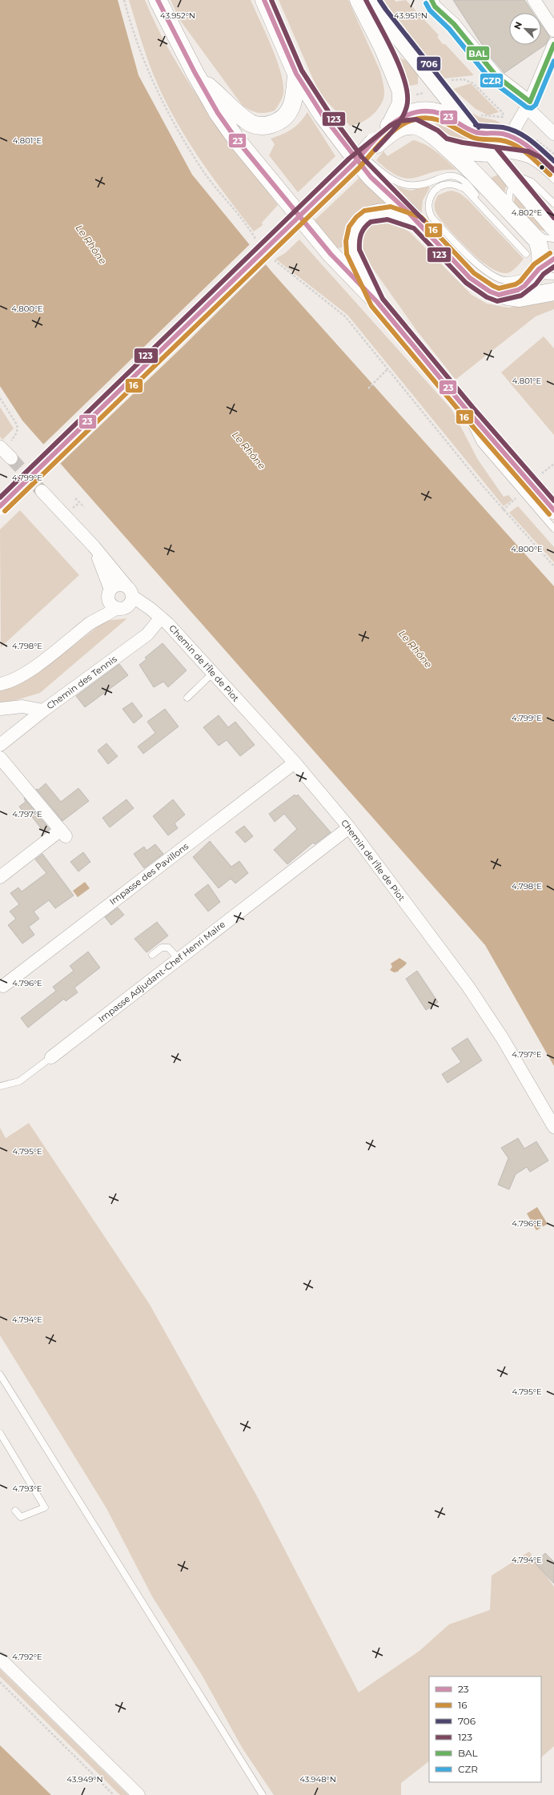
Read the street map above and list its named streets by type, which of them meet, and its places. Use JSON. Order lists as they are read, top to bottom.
{
  "streets": {
    "street": [
      "Chemin de l'Île de Piot",
      "Chemin des Tennis",
      "Impasse des Pavillons",
      "Impasse Adjudant-Chef Henri Maire"
    ]
  },
  "crossings": [
    ["Chemin de l'Île de Piot", "Chemin des Tennis"],
    ["Chemin de l'Île de Piot", "Impasse des Pavillons"],
    ["Chemin de l'Île de Piot", "Impasse Adjudant-Chef Henri Maire"]
  ],
  "water": ["Le Rhône"],
  "lines": [
    "transit line 23",
    "transit line 706",
    "transit line 123",
    "transit line BAL",
    "transit line CZR",
    "transit line 16"
  ],
  "legend": [
    "23",
    "16",
    "706",
    "123",
    "BAL",
    "CZR"
  ],
  "north": "top left",
  "coordinates": [
    "43.952°N",
    "43.951°N",
    "4.801°E",
    "4.802°E",
    "4.800°E",
    "4.799°E",
    "4.798°E",
    "4.797°E",
    "4.796°E",
    "4.795°E",
    "4.794°E",
    "4.793°E",
    "4.792°E",
    "43.949°N",
    "43.948°N"
  ]
}
